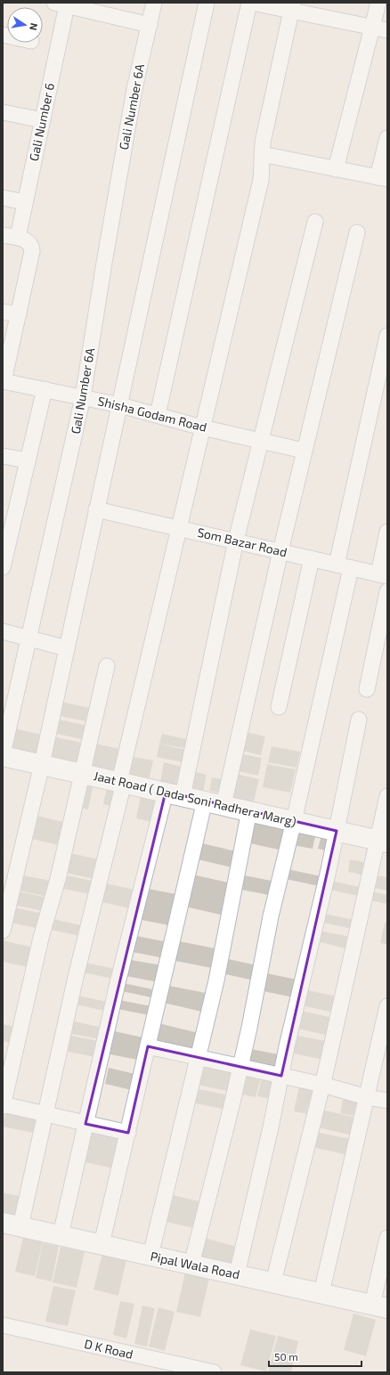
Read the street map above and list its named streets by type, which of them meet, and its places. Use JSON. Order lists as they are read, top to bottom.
{
  "streets": {
    "street": [
      "Gali Number 6A",
      "Gali Number 6",
      "Shisha Godam Road",
      "Som Bazar Road",
      "Jaat Road ( Dada Soni Radhera Marg)",
      "Pipal Wala Road",
      "D K Road"
    ]
  },
  "crossings": [
    ["Gali Number 6A", "Shisha Godam Road"],
    ["Gali Number 6A", "Jaat Road ( Dada Soni Radhera Marg)"]
  ],
  "scale_bar": "50 m",
  "north": "right"
}
